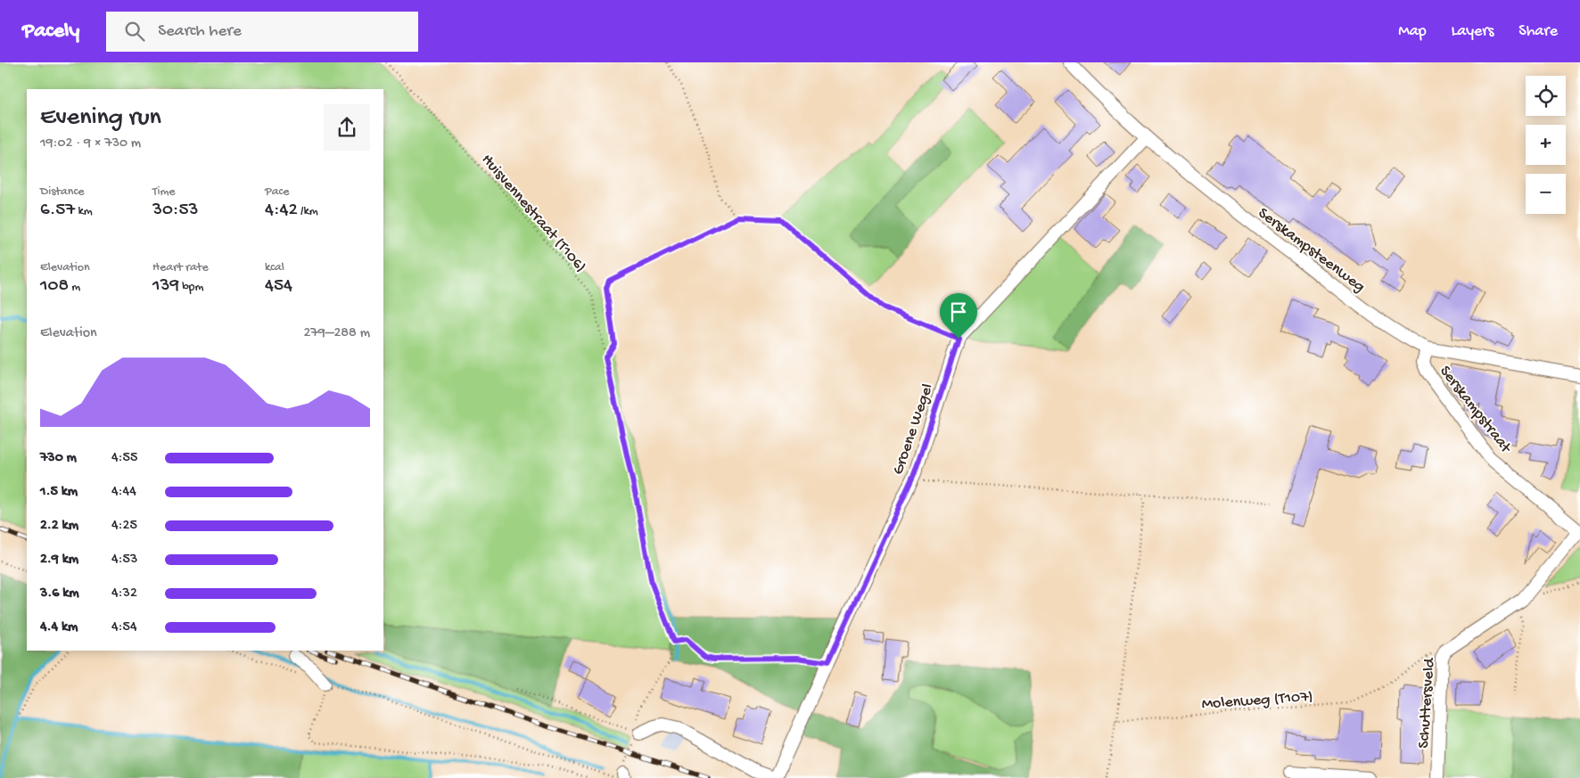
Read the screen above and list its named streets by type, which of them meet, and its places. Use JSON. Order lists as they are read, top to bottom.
{
  "streets": {
    "street": [
      "Serskampsteenweg",
      "Serskampstraat",
      "Groene Wegel",
      "Schuttersveld"
    ],
    "path": ["Huisvennestraat (T106)", "Molenweg (T107)"]
  },
  "crossings": [
    ["Serskampsteenweg", "Serskampstraat"],
    ["Serskampsteenweg", "Groene Wegel"],
    ["Serskampstraat", "Schuttersveld"],
    ["Molenweg (T107)", "Schuttersveld"]
  ],
  "page": {
    "header": "Pacely",
    "search": "Search here",
    "nav": ["Map", "Layers", "Share"],
    "map_buttons": ["+", "−"],
    "heading": ["Evening run", "19:02 · 9 × 730 m"],
    "stats": [
      ["Distance", "6.57 km"],
      ["Time", "30:53"],
      ["Pace", "4:42 /km"],
      ["Elevation", "108 m"],
      ["Heart rate", "139 bpm"],
      ["kcal", "454"]
    ],
    "chart": ["Elevation", "279–288 m"],
    "list": [
      {
        "name": "730 m",
        "note": "4:55"
      },
      {
        "name": "1.5 km",
        "note": "4:44"
      },
      {
        "name": "2.2 km",
        "note": "4:25"
      },
      {
        "name": "2.9 km",
        "note": "4:53"
      },
      {
        "name": "3.6 km",
        "note": "4:32"
      },
      {
        "name": "4.4 km",
        "note": "4:54"
      }
    ]
  }
}
